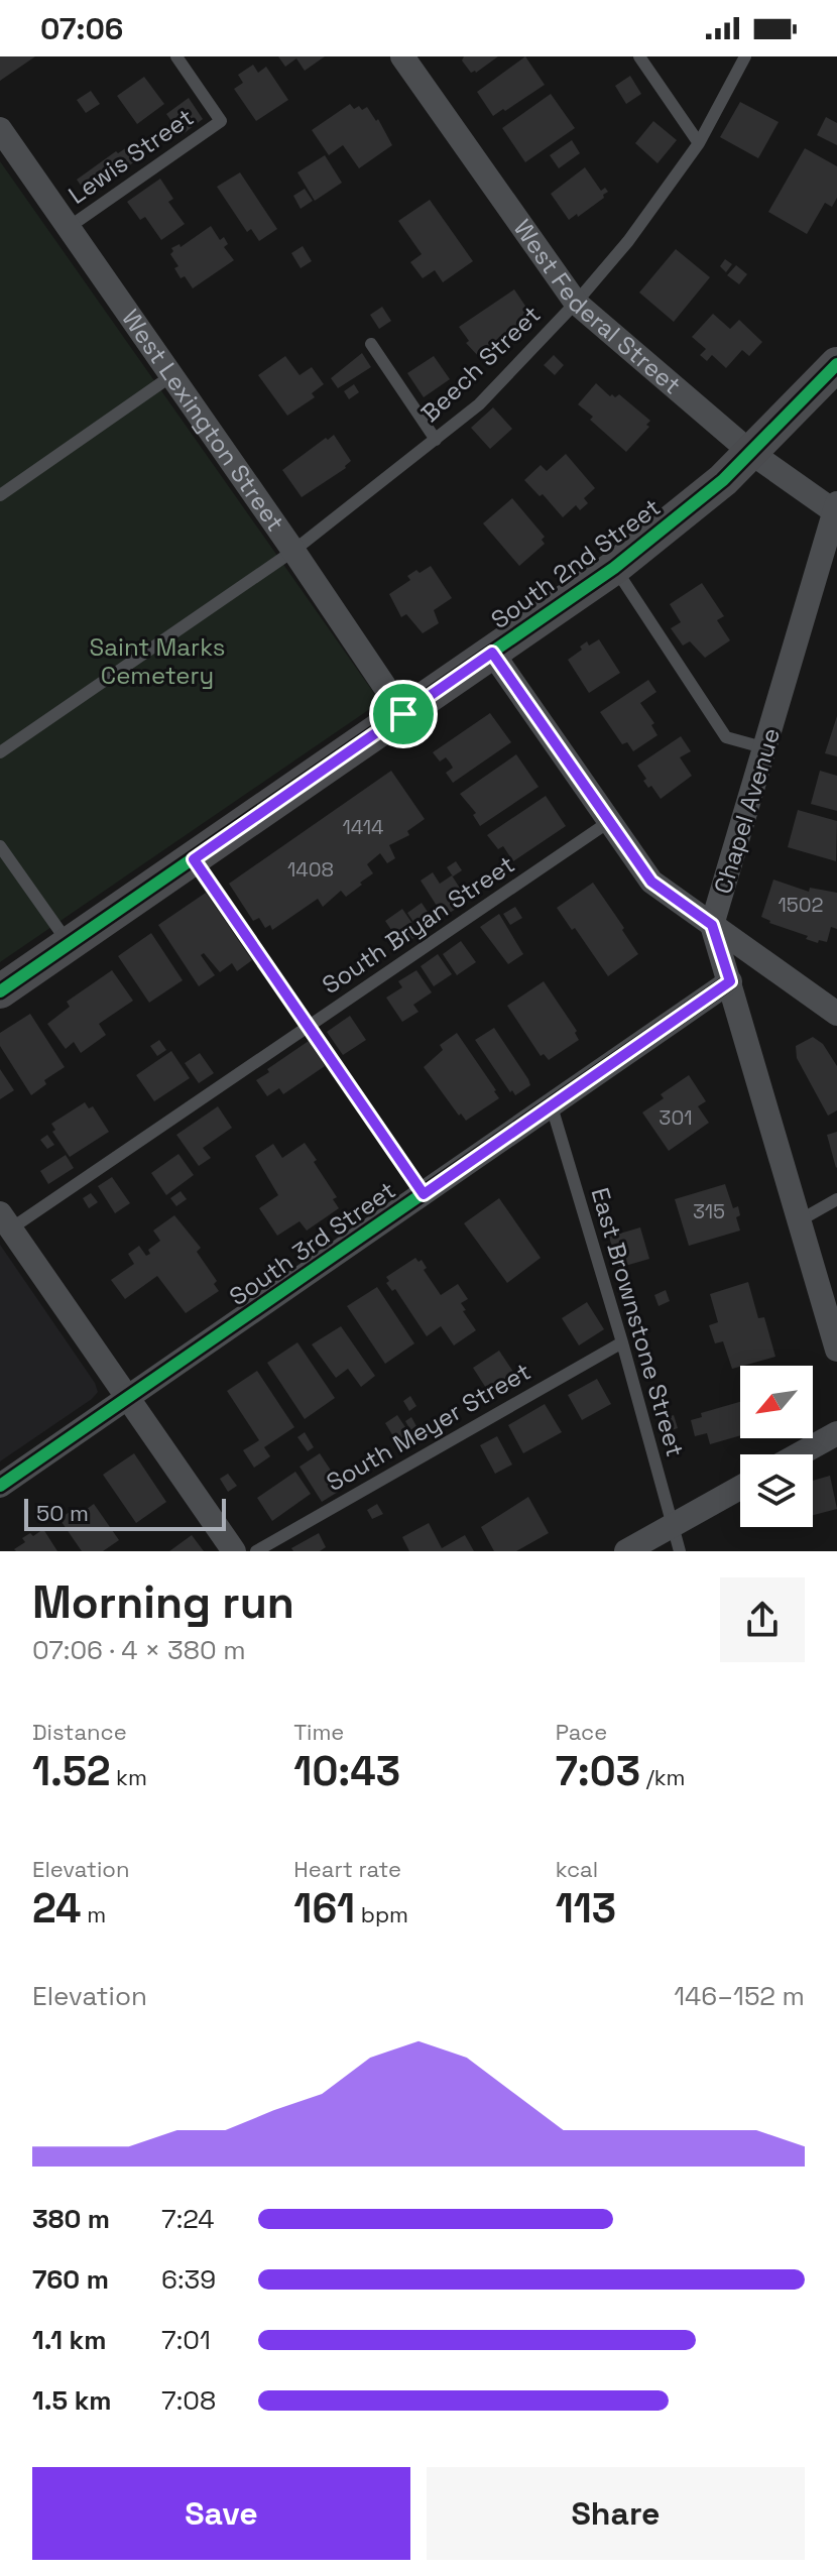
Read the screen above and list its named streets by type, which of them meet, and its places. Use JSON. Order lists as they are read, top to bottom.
{
  "streets": {
    "street": [
      "West Federal Street",
      "West Lexington Street",
      "South 2nd Street",
      "Chapel Avenue",
      "South 3rd Street"
    ],
    "lane": [
      "Lewis Street",
      "Beech Street",
      "South Bryan Street",
      "East Brownstone Street",
      "South Meyer Street"
    ]
  },
  "crossings": [
    ["Lewis Street", "West Lexington Street"],
    ["West Federal Street", "Beech Street"],
    ["West Federal Street", "South 2nd Street"],
    ["West Federal Street", "Chapel Avenue"],
    ["Beech Street", "West Lexington Street"],
    ["West Lexington Street", "South 2nd Street"],
    ["Chapel Avenue", "South 3rd Street"],
    ["South 3rd Street", "East Brownstone Street"],
    ["East Brownstone Street", "South Meyer Street"]
  ],
  "parks": ["Saint Marks Cemetery"],
  "house_numbers": [
    "1414",
    "1408",
    "1502",
    "301",
    "315"
  ],
  "scale_bar": "50 m",
  "north": "bottom left",
  "page": {
    "status": "07:06",
    "scale": "50 m",
    "heading": ["Morning run", "07:06 · 4 × 380 m"],
    "stats": [
      ["Distance", "1.52 km"],
      ["Time", "10:43"],
      ["Pace", "7:03 /km"],
      ["Elevation", "24 m"],
      ["Heart rate", "161 bpm"],
      ["kcal", "113"]
    ],
    "chart": ["Elevation", "146–152 m"],
    "list": [
      {
        "name": "380 m",
        "note": "7:24"
      },
      {
        "name": "760 m",
        "note": "6:39"
      },
      {
        "name": "1.1 km",
        "note": "7:01"
      },
      {
        "name": "1.5 km",
        "note": "7:08"
      }
    ],
    "buttons": ["Save", "Share"]
  }
}
